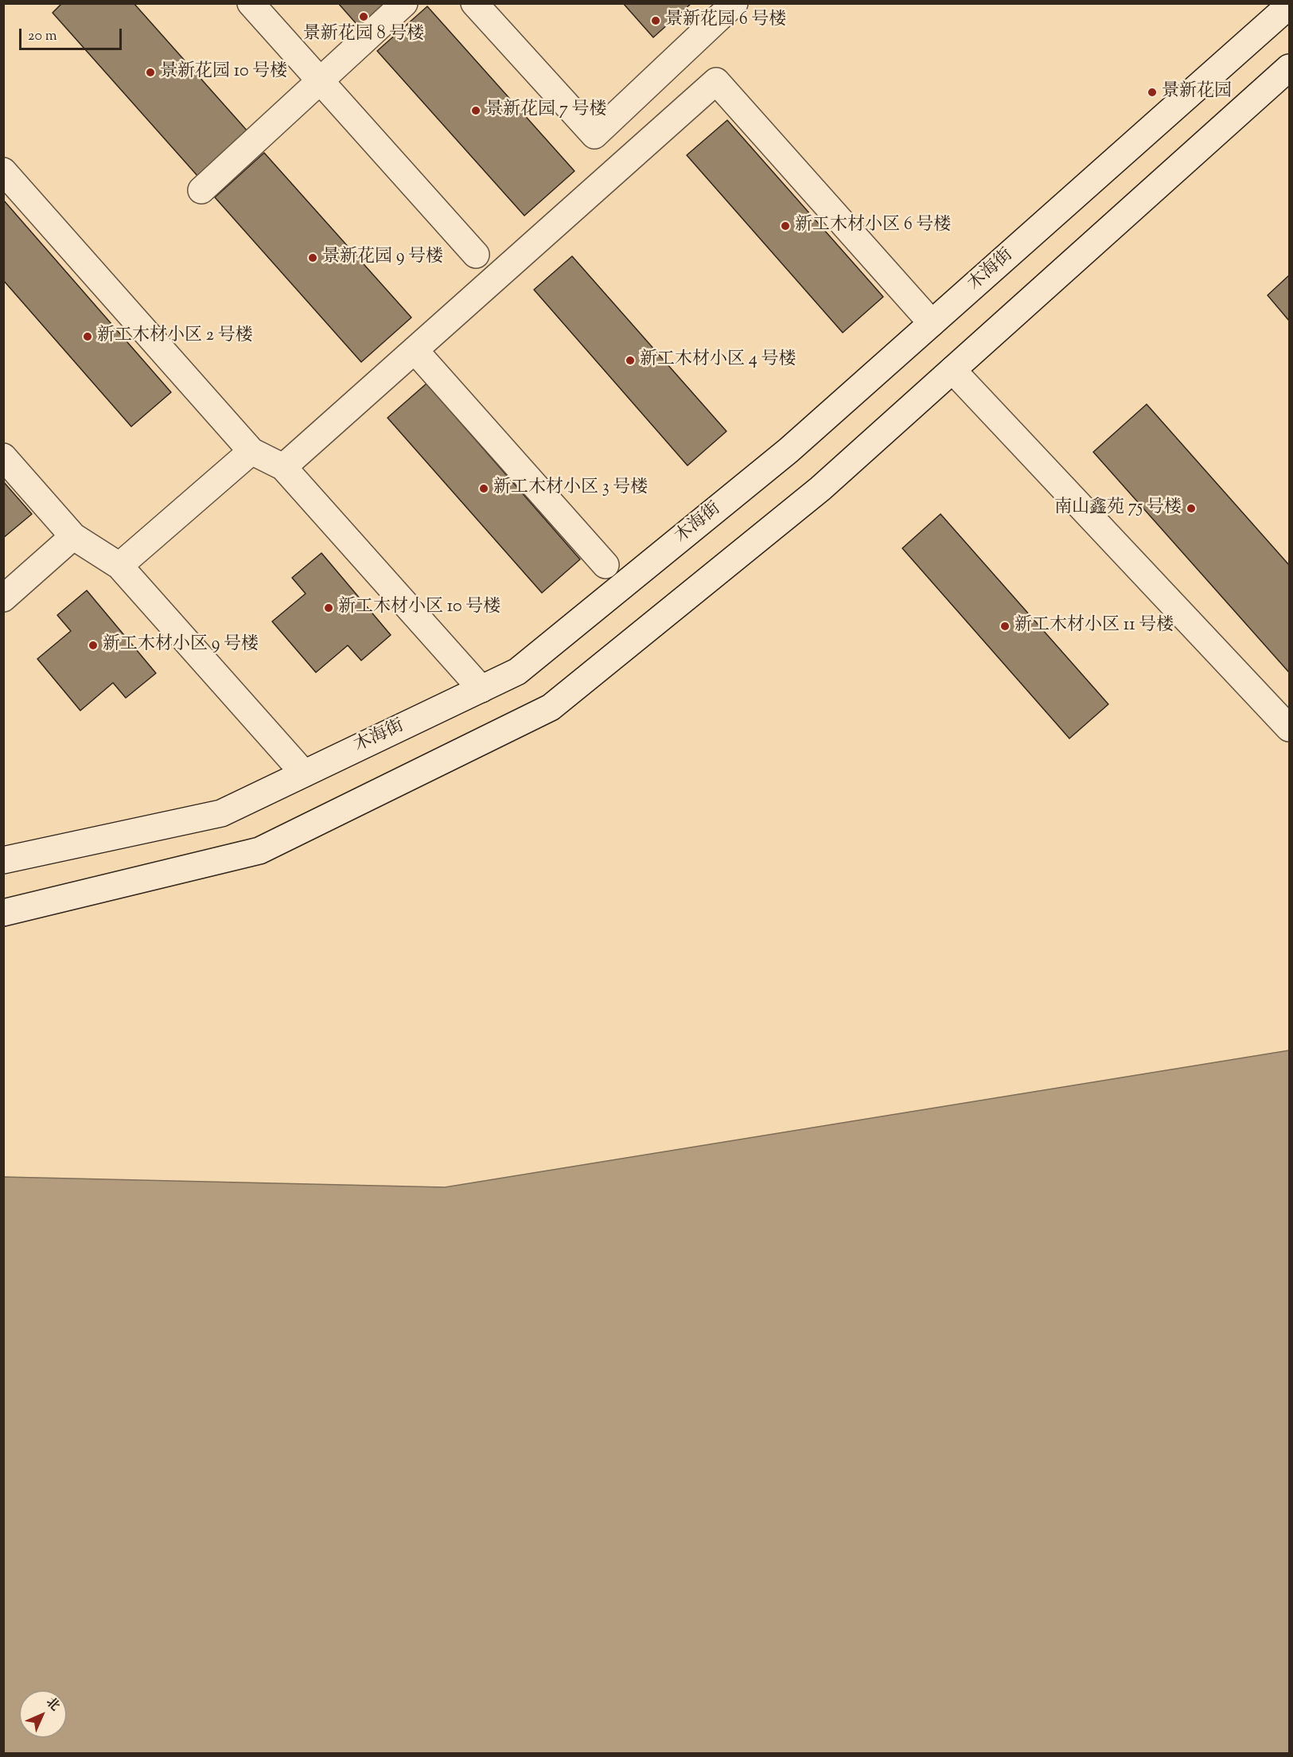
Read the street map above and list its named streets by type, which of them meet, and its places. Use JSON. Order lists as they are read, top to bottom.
{
  "streets": {
    "street": ["木海街"]
  },
  "places": [
    "景新花园 8 号楼",
    "景新花园 6 号楼",
    "景新花园 10 号楼",
    "景新花园",
    "景新花园 7 号楼",
    "新工木材小区 6 号楼",
    "景新花园 9 号楼",
    "新工木材小区 2 号楼",
    "新工木材小区 4 号楼",
    "新工木材小区 3 号楼",
    "南山鑫苑 75 号楼",
    "新工木材小区 10 号楼",
    "新工木材小区 11 号楼",
    "新工木材小区 9 号楼"
  ],
  "scale_bar": "20 m",
  "north": "top right"
}
